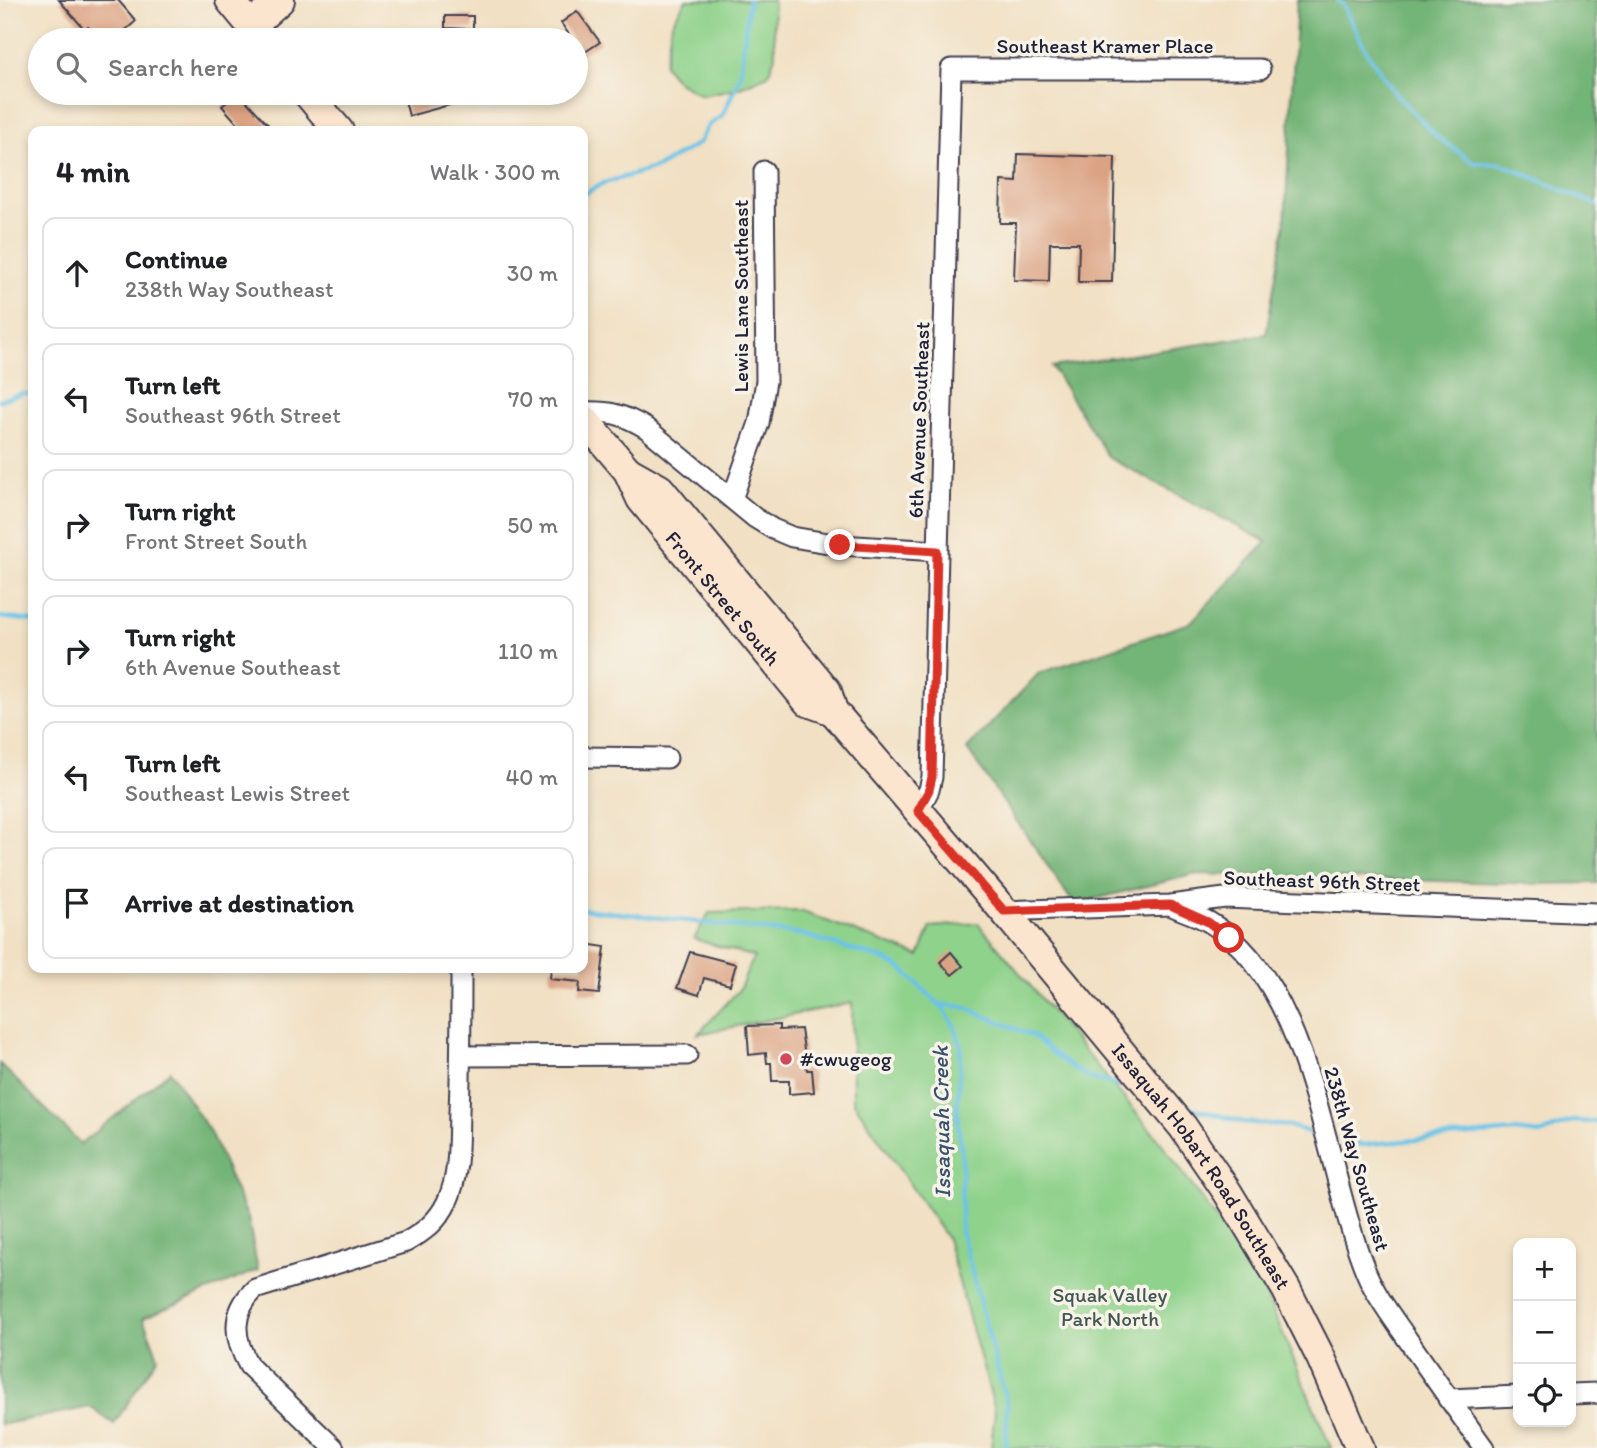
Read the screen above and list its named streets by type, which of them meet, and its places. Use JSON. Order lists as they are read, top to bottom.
{
  "streets": {
    "main road": ["Front Street South", "Issaquah Hobart Road Southeast"],
    "street": [
      "Southeast Kramer Place",
      "Lewis Lane Southeast",
      "6th Avenue Southeast",
      "Southeast 96th Street",
      "238th Way Southeast"
    ]
  },
  "crossings": [
    ["Southeast Kramer Place", "6th Avenue Southeast"],
    ["6th Avenue Southeast", "Front Street South"],
    ["Front Street South", "Southeast 96th Street"],
    ["Front Street South", "Issaquah Hobart Road Southeast"],
    ["Southeast 96th Street", "238th Way Southeast"],
    ["Southeast 96th Street", "Issaquah Hobart Road Southeast"]
  ],
  "water": ["Issaquah Creek"],
  "parks": ["Squak Valley Park North"],
  "places": ["#cwugeog"],
  "page": {
    "search": "Search here",
    "heading": ["4 min", "Walk · 300 m"],
    "list": [
      ["Continue", "238th Way Southeast", "30 m"],
      ["Turn left", "Southeast 96th Street", "70 m"],
      ["Turn right", "Front Street South", "50 m"],
      ["Turn right", "6th Avenue Southeast", "110 m"],
      ["Turn left", "Southeast Lewis Street", "40 m"],
      "Arrive at destination"
    ],
    "map_buttons": ["+", "−"]
  }
}
